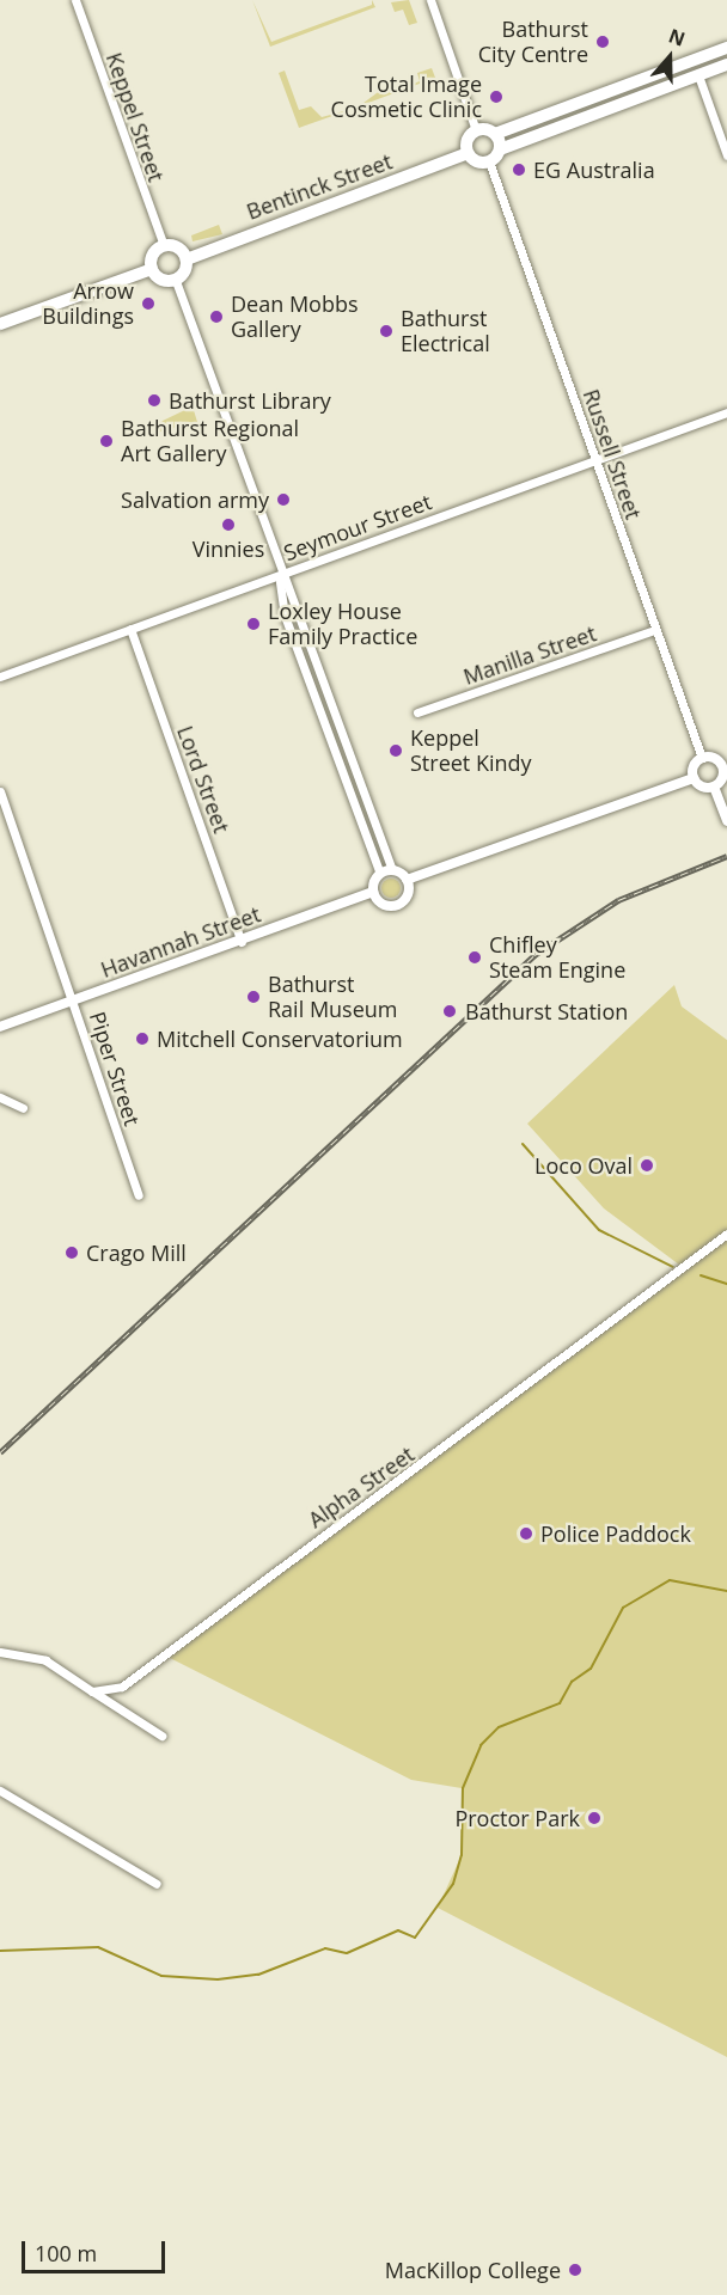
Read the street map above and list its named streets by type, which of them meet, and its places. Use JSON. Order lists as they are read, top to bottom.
{
  "streets": {
    "main road": ["Bentinck Street"],
    "street": [
      "Keppel Street",
      "Russell Street",
      "Seymour Street",
      "Manilla Street",
      "Lord Street",
      "Havannah Street",
      "Piper Street",
      "Alpha Street"
    ]
  },
  "crossings": [
    ["Keppel Street", "Bentinck Street"],
    ["Russell Street", "Seymour Street"],
    ["Russell Street", "Manilla Street"],
    ["Seymour Street", "Lord Street"],
    ["Lord Street", "Havannah Street"],
    ["Havannah Street", "Piper Street"]
  ],
  "places": [
    "Bathurst City Centre",
    "Total Image Cosmetic Clinic",
    "EG Australia",
    "Arrow Buildings",
    "Dean Mobbs Gallery",
    "Bathurst Electrical",
    "Bathurst Library",
    "Bathurst Regional Art Gallery",
    "Salvation army",
    "Vinnies",
    "Loxley House Family Practice",
    "Keppel Street Kindy",
    "Chifley Steam Engine",
    "Bathurst Rail Museum",
    "Bathurst Station",
    "Mitchell Conservatorium",
    "Loco Oval",
    "Crago Mill",
    "Police Paddock",
    "Proctor Park",
    "MacKillop College"
  ],
  "scale_bar": "100 m",
  "north": "top"
}
